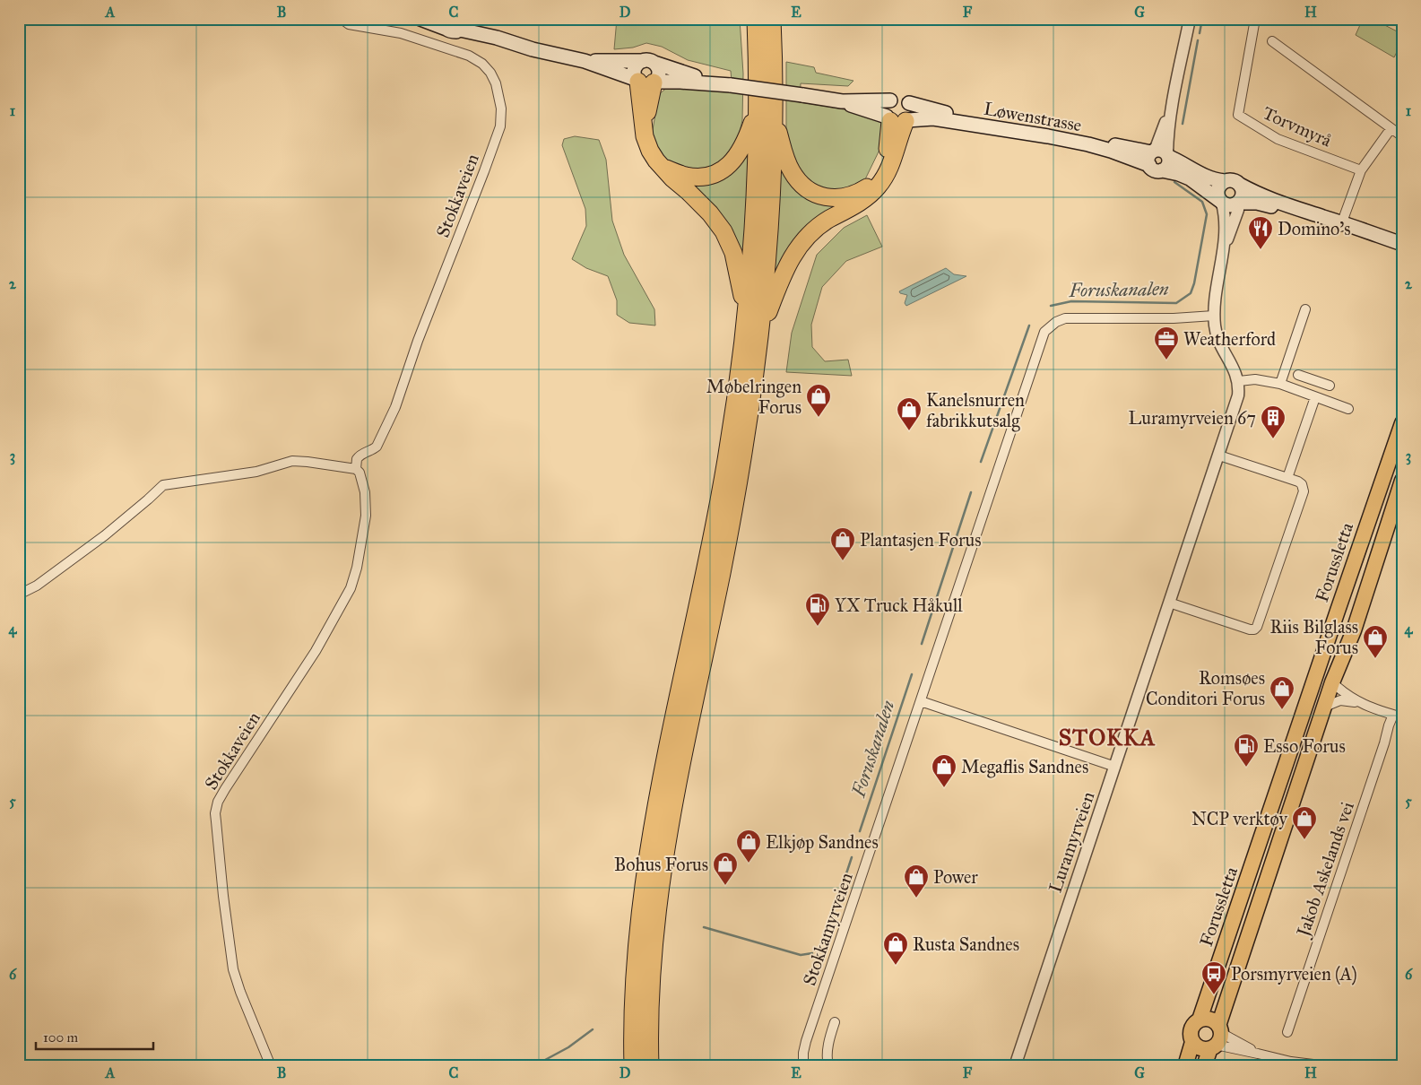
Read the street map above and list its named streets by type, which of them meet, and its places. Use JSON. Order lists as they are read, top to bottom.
{
  "streets": {
    "main road": ["Løwenstrasse", "Forussletta"],
    "street": [
      "Torvmyrå",
      "Stokkaveien",
      "Luramyrveien",
      "Jakob Askelands vei",
      "Stokkamyrveien"
    ]
  },
  "districts": ["STOKKA"],
  "water": ["Foruskanalen"],
  "places": {
    "restaurant": ["Domino's"],
    "office": ["Weatherford"],
    "shop": [
      "Møbelringen Forus",
      "Kanelsnurren fabrikkutsalg",
      "Plantasjen Forus",
      "Riis Bilglass Forus",
      "Romsøes Conditori Forus",
      "Megaflis Sandnes",
      "NCP verktøy",
      "Elkjøp Sandnes",
      "Bohus Forus",
      "Power",
      "Rusta Sandnes"
    ],
    "building": ["Luramyrveien 67"],
    "fuel station": ["YX Truck Håkull", "Esso Forus"],
    "bus stop": ["Porsmyrveien (A)"]
  },
  "scale_bar": "100 m",
  "grid": {
    "columns": [
      "A",
      "B",
      "C",
      "D",
      "E",
      "F",
      "G",
      "H"
    ],
    "rows": [
      "1",
      "2",
      "3",
      "4",
      "5",
      "6"
    ]
  }
}
